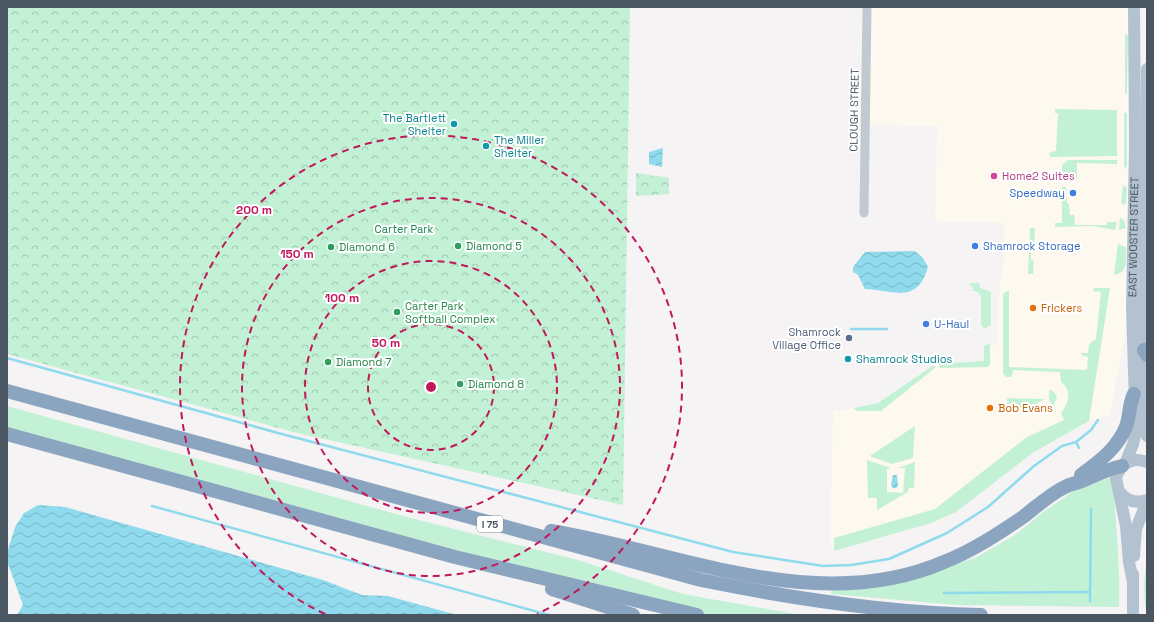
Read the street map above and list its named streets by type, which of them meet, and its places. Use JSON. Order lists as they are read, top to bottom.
{
  "streets": {
    "highway": ["I 75"],
    "main road": ["EAST WOOSTER STREET"],
    "street": ["CLOUGH STREET"]
  },
  "parks": ["Carter Park"],
  "places": [
    "The Bartlett Shelter",
    "The Miller Shelter",
    "Home2 Suites",
    "Speedway",
    "Diamond 5",
    "Shamrock Storage",
    "Diamond 6",
    "Frickers",
    "Carter Park Softball Complex",
    "U-Haul",
    "Shamrock Village Office",
    "Shamrock Studios",
    "Diamond 7",
    "Diamond 8",
    "Bob Evans"
  ],
  "rings": [
    "200 m",
    "150 m",
    "100 m",
    "50 m"
  ]
}
